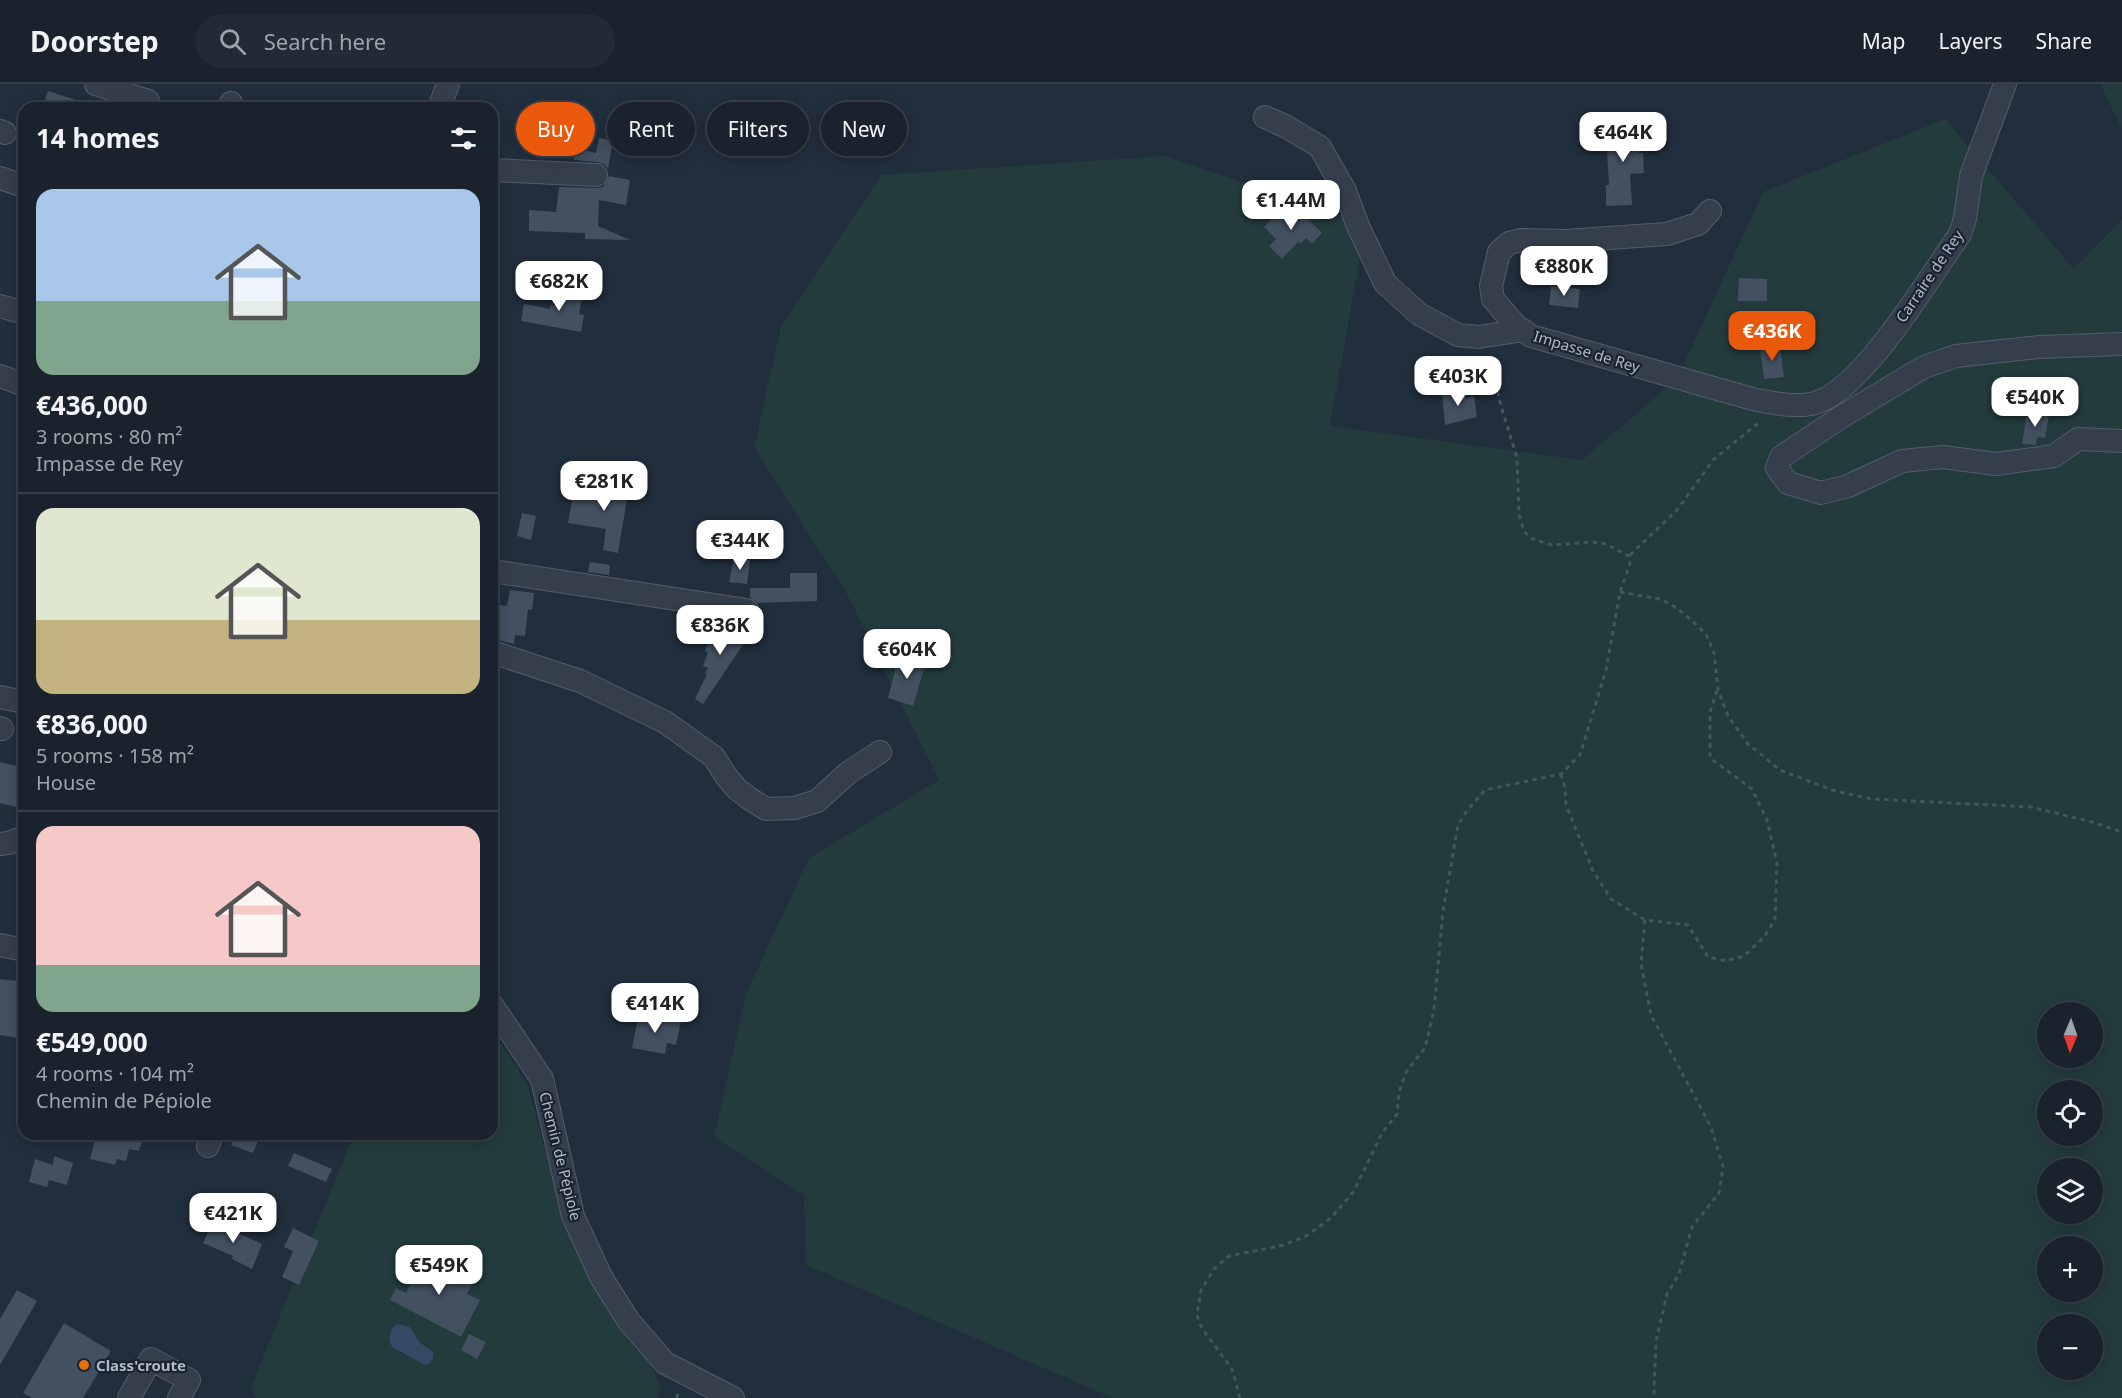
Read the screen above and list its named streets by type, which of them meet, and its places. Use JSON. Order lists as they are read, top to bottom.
{
  "streets": {
    "street": ["Carraire de Rey", "Impasse de Rey", "Chemin de Pépiole"]
  },
  "crossings": [
    ["Carraire de Rey", "Impasse de Rey"]
  ],
  "places": ["Class'croute"],
  "north": "bottom",
  "page": {
    "header": "Doorstep",
    "search": "Search here",
    "nav": ["Map", "Layers", "Share"],
    "chip": [
      "Buy",
      "Rent",
      "Filters",
      "New"
    ],
    "heading": "14 homes",
    "price": [
      "€464K",
      "€1.44M",
      "€880K",
      "€682K",
      "€436K",
      "€403K",
      "€540K",
      "€281K",
      "€344K",
      "€836K",
      "€604K",
      "€414K",
      "€421K",
      "€549K"
    ],
    "list": [
      {
        "name": "€436,000",
        "note": "3 rooms · 80 m² · Impasse de Rey"
      },
      {
        "name": "€836,000",
        "note": "5 rooms · 158 m² · House"
      },
      {
        "name": "€549,000",
        "note": "4 rooms · 104 m² · Chemin de Pépiole"
      }
    ],
    "map_buttons": ["+", "−"]
  }
}
